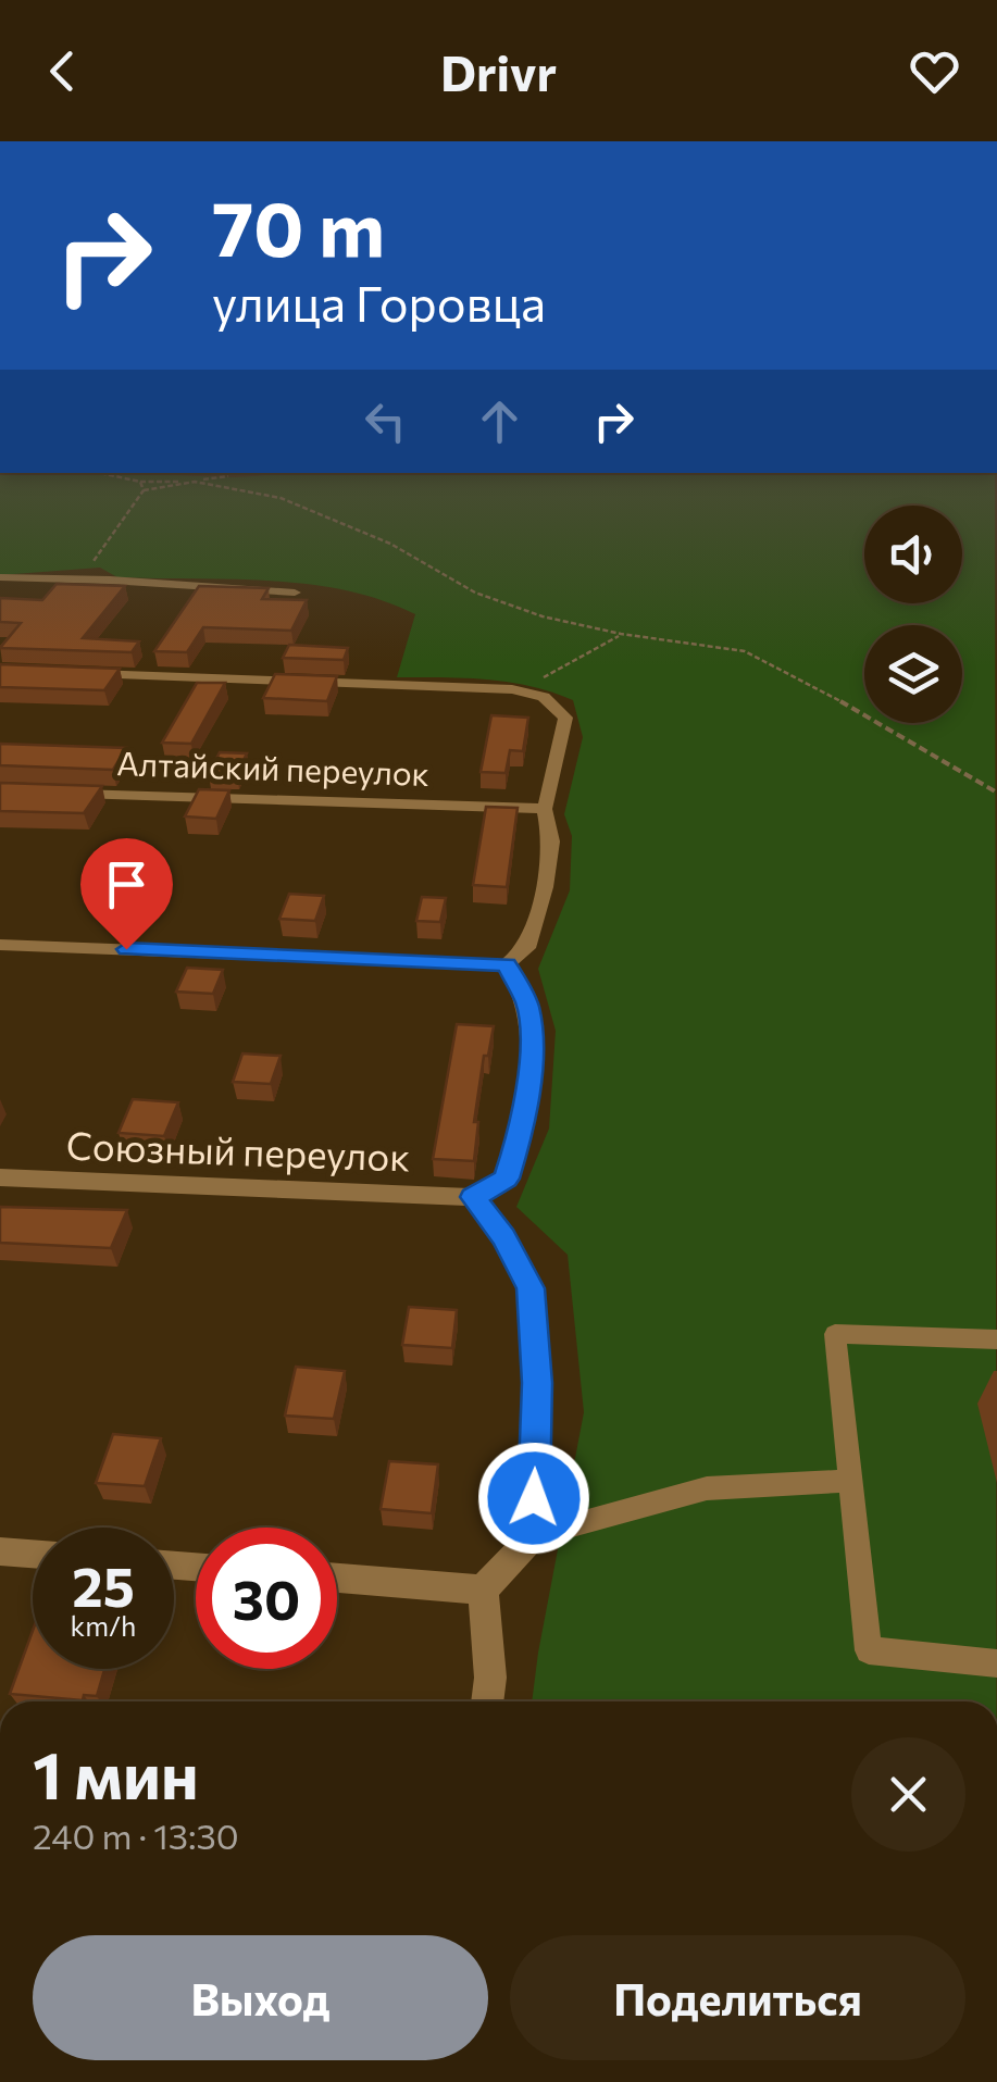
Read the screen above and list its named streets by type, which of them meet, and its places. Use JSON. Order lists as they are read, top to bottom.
{
  "streets": {
    "street": ["Алтайский переулок", "Союзный переулок"]
  },
  "page": {
    "header": "Drivr",
    "turn": ["70 m", "улица Горовца"],
    "speed": "25 km/h",
    "limit": "30",
    "heading": ["1 мин", "240 m · 13:30"],
    "buttons": ["Выход", "Поделиться"]
  }
}
